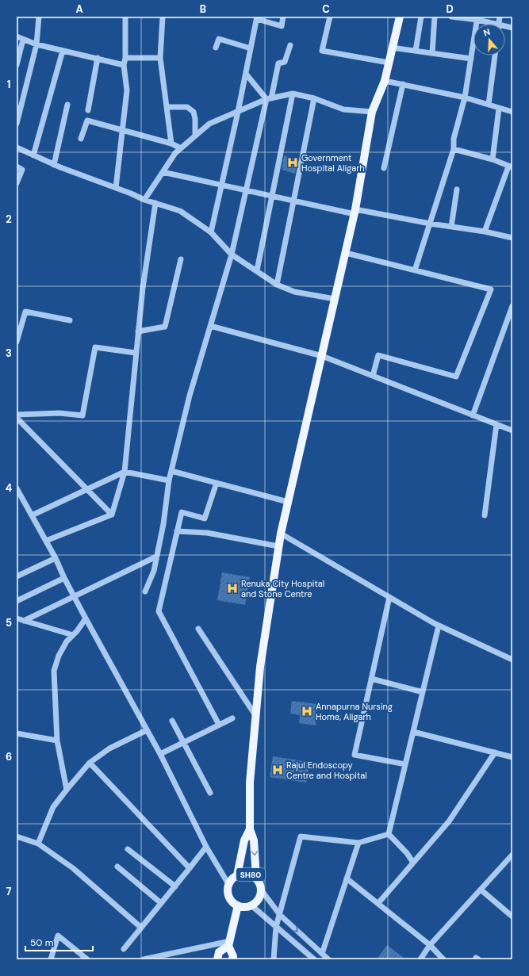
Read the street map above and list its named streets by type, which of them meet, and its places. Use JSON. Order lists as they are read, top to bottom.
{
  "streets": {
    "main road": ["SH80"]
  },
  "places": {
    "hospital": [
      "Government Hospital Aligarh",
      "Renuka City Hospital and Stone Centre",
      "Annapurna Nursing Home, Aligarh",
      "Rajul Endoscopy Centre and Hospital"
    ]
  },
  "scale_bar": "50 m",
  "north": "top",
  "grid": {
    "columns": [
      "A",
      "B",
      "C",
      "D"
    ],
    "rows": [
      "1",
      "2",
      "3",
      "4",
      "5",
      "6",
      "7"
    ]
  }
}
